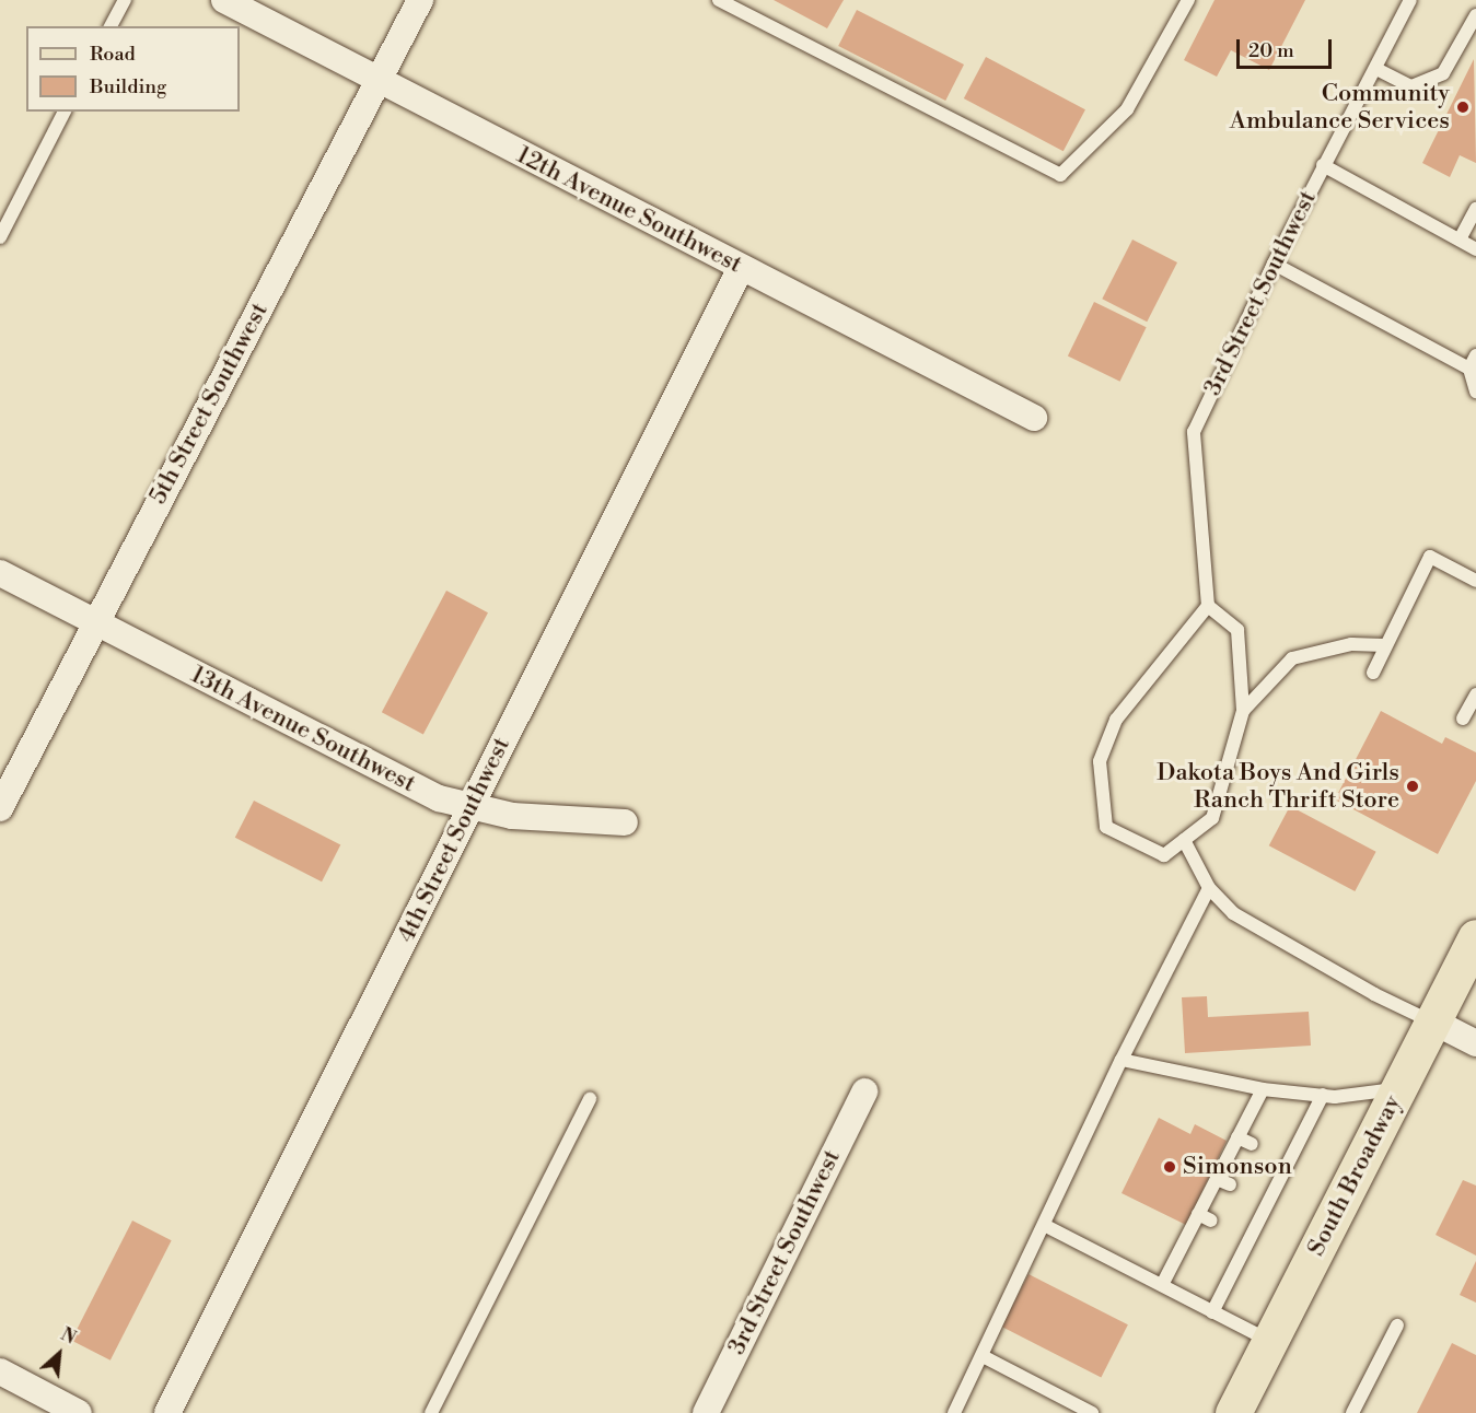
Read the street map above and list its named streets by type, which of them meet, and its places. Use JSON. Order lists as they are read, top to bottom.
{
  "streets": {
    "main road": ["South Broadway"],
    "street": [
      "12th Avenue Southwest",
      "3rd Street Southwest",
      "5th Street Southwest",
      "13th Avenue Southwest",
      "4th Street Southwest"
    ]
  },
  "crossings": [
    ["12th Avenue Southwest", "5th Street Southwest"],
    ["12th Avenue Southwest", "4th Street Southwest"],
    ["5th Street Southwest", "13th Avenue Southwest"],
    ["13th Avenue Southwest", "4th Street Southwest"]
  ],
  "places": ["Community Ambulance Services", "Dakota Boys And Girls Ranch Thrift Store", "Simonson"],
  "legend": ["Road", "Building"],
  "scale_bar": "20 m",
  "north": "top right"
}
